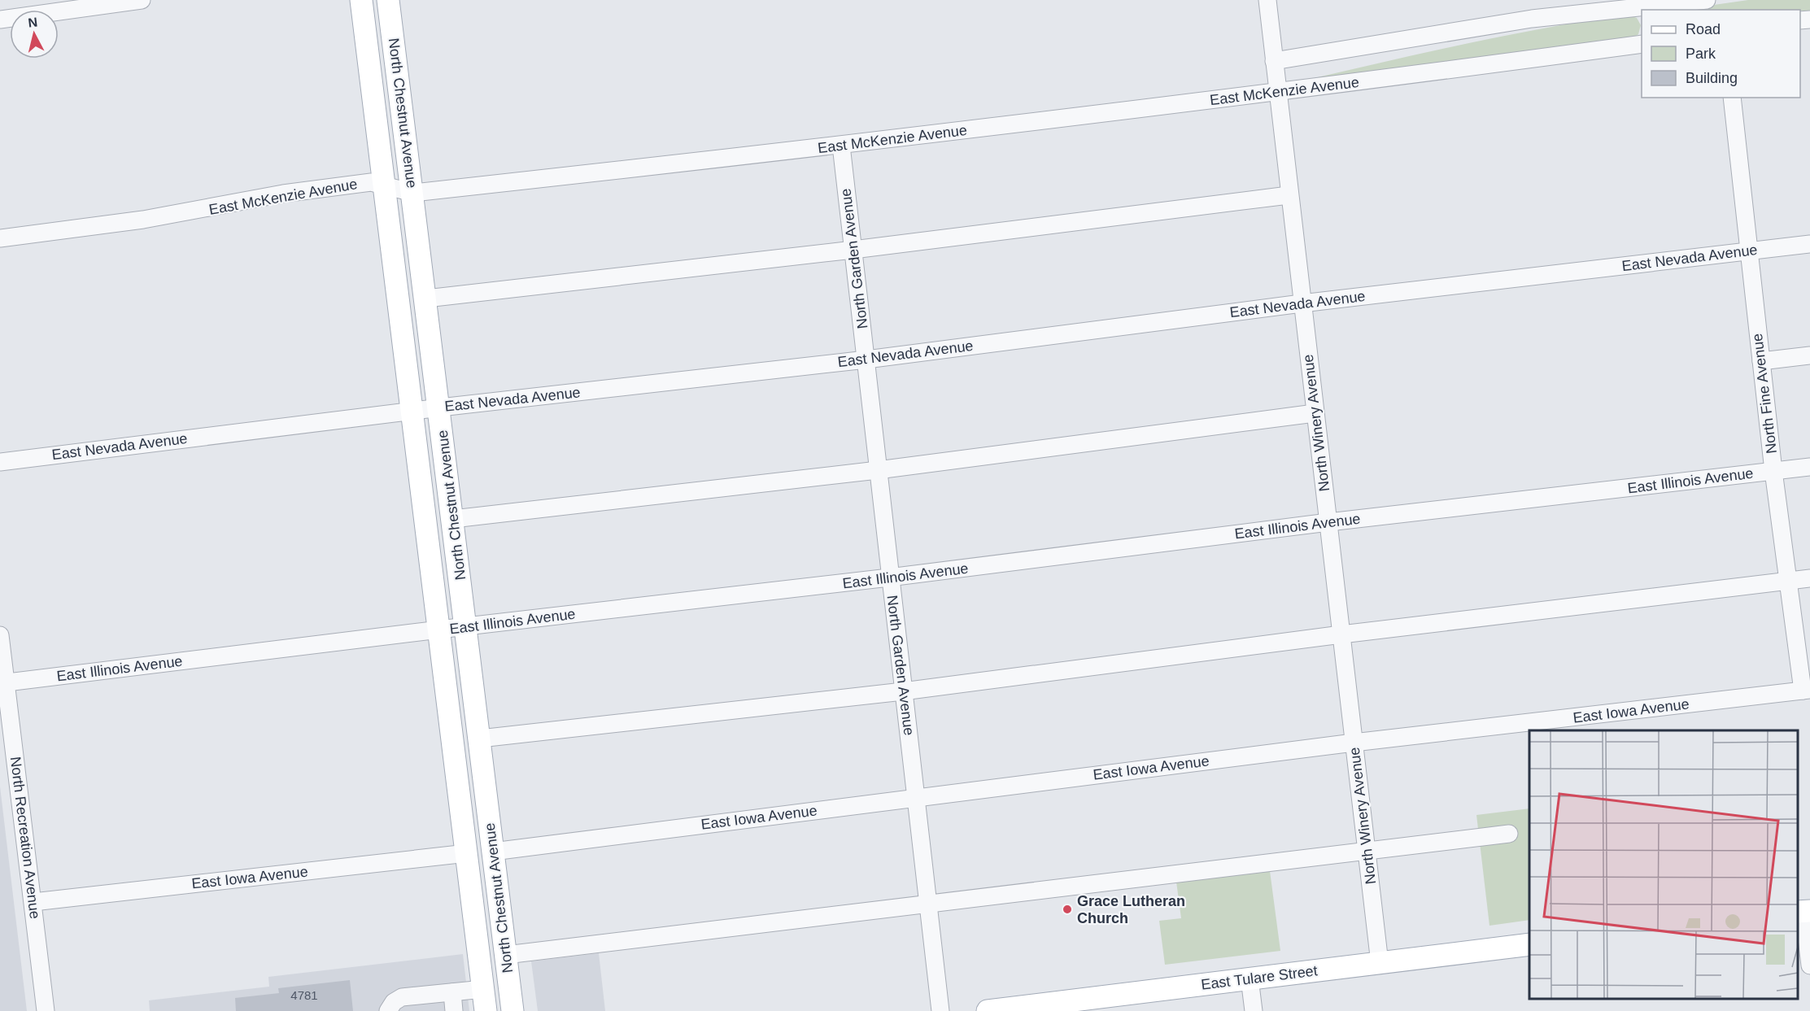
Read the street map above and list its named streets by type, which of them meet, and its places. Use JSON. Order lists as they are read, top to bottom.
{
  "streets": {
    "main road": ["North Chestnut Avenue", "East Tulare Street"],
    "street": [
      "East McKenzie Avenue",
      "East Nevada Avenue",
      "North Garden Avenue",
      "North Fine Avenue",
      "North Winery Avenue",
      "East Illinois Avenue",
      "East Iowa Avenue",
      "North Recreation Avenue"
    ]
  },
  "crossings": [
    ["East McKenzie Avenue", "North Chestnut Avenue"],
    ["East McKenzie Avenue", "North Garden Avenue"],
    ["East McKenzie Avenue", "North Winery Avenue"],
    ["North Chestnut Avenue", "East Nevada Avenue"],
    ["North Chestnut Avenue", "East Illinois Avenue"],
    ["North Chestnut Avenue", "East Iowa Avenue"],
    ["East Nevada Avenue", "North Garden Avenue"],
    ["East Nevada Avenue", "North Fine Avenue"],
    ["East Nevada Avenue", "North Winery Avenue"],
    ["North Garden Avenue", "East Illinois Avenue"],
    ["North Garden Avenue", "East Iowa Avenue"],
    ["North Fine Avenue", "East Illinois Avenue"],
    ["North Fine Avenue", "East Iowa Avenue"],
    ["North Winery Avenue", "East Illinois Avenue"],
    ["North Winery Avenue", "East Iowa Avenue"],
    ["North Winery Avenue", "East Tulare Street"],
    ["East Illinois Avenue", "North Recreation Avenue"],
    ["East Iowa Avenue", "North Recreation Avenue"]
  ],
  "places": ["Grace Lutheran Church"],
  "house_numbers": ["4781"],
  "legend": ["Road", "Park", "Building"],
  "north": "top"
}
